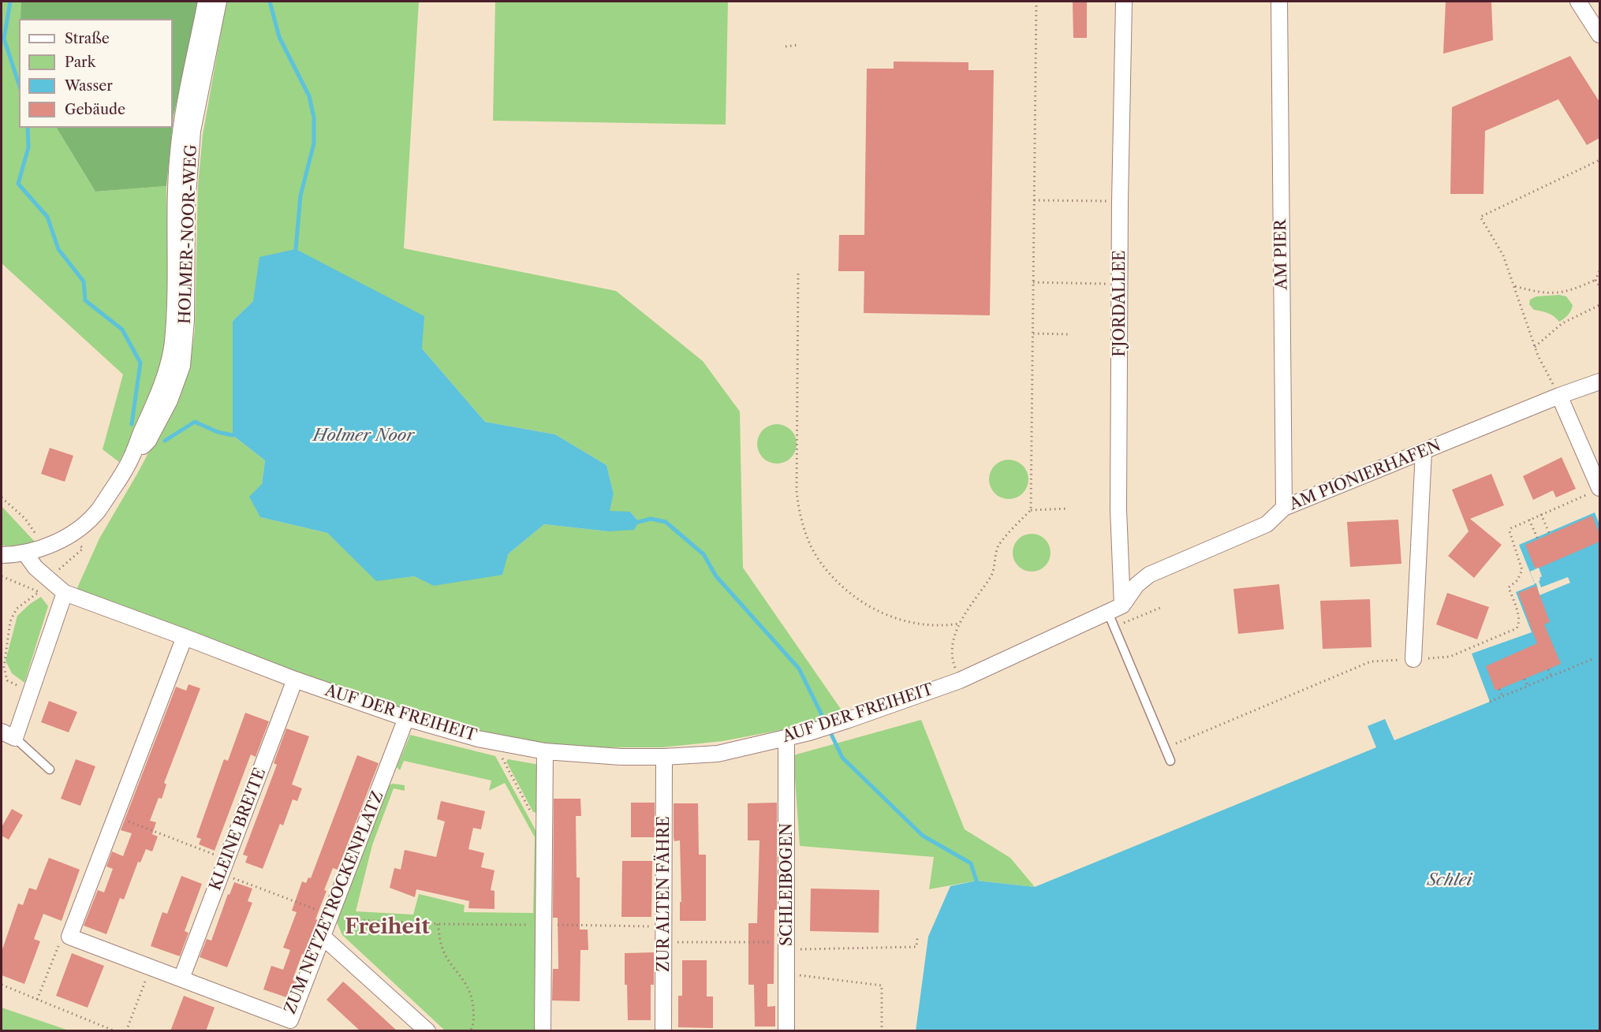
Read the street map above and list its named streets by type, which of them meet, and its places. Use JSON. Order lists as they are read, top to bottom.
{
  "streets": {
    "street": [
      "HOLMER-NOOR-WEG",
      "AM PIER",
      "FJORDALLEE",
      "AM PIONIERHAFEN",
      "AUF DER FREIHEIT",
      "KLEINE BREITE",
      "SCHLEIBOGEN",
      "ZUR ALTEN FÄHRE",
      "ZUM NETZETROCKENPLATZ"
    ]
  },
  "crossings": [
    ["HOLMER-NOOR-WEG", "AUF DER FREIHEIT"],
    ["AM PIER", "AM PIONIERHAFEN"],
    ["FJORDALLEE", "AM PIONIERHAFEN"],
    ["FJORDALLEE", "AUF DER FREIHEIT"],
    ["AM PIONIERHAFEN", "AUF DER FREIHEIT"],
    ["AUF DER FREIHEIT", "KLEINE BREITE"],
    ["AUF DER FREIHEIT", "SCHLEIBOGEN"],
    ["AUF DER FREIHEIT", "ZUR ALTEN FÄHRE"],
    ["AUF DER FREIHEIT", "ZUM NETZETROCKENPLATZ"],
    ["KLEINE BREITE", "ZUM NETZETROCKENPLATZ"]
  ],
  "districts": ["Freiheit"],
  "water": ["Holmer Noor", "Schlei"],
  "legend": [
    "Straße",
    "Park",
    "Wasser",
    "Gebäude"
  ]
}
